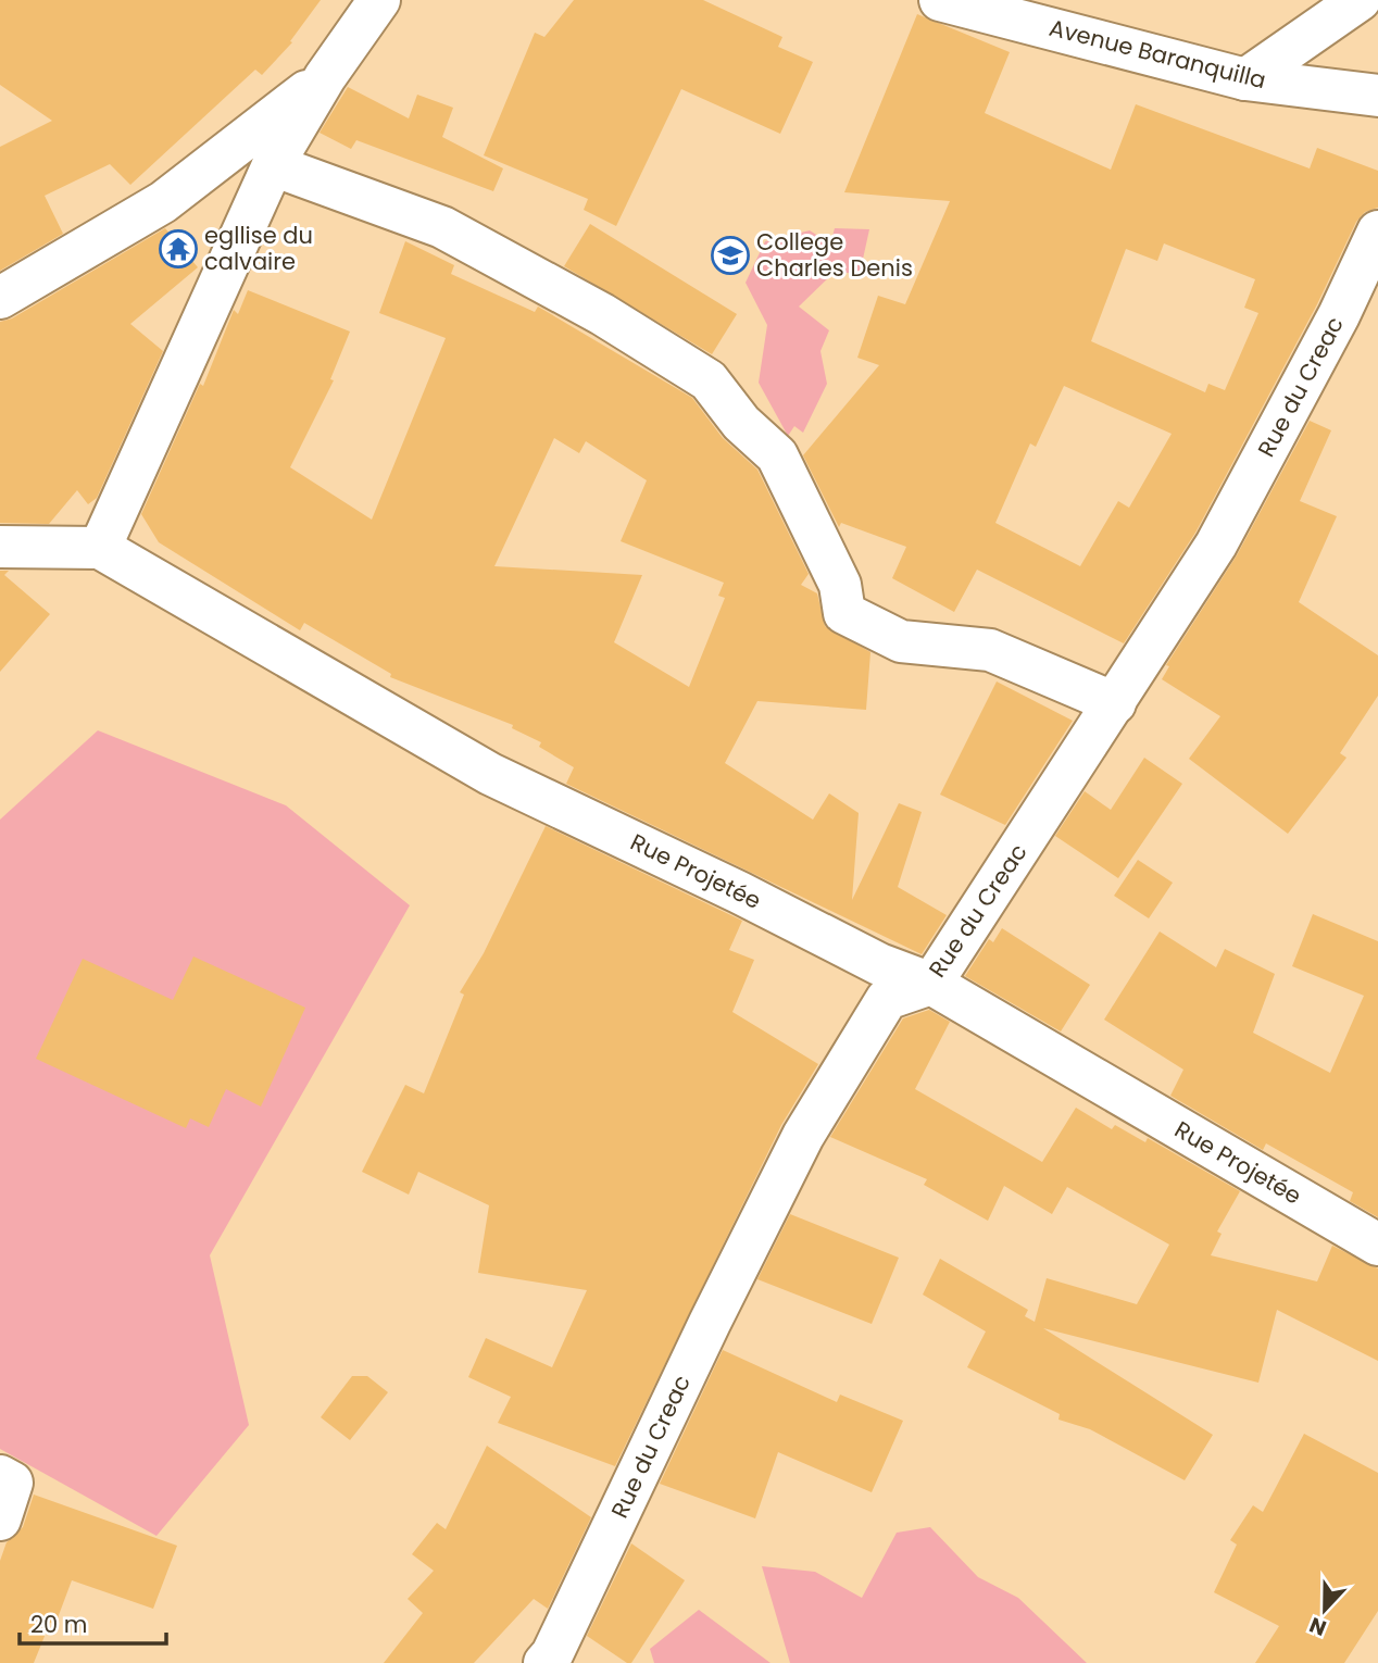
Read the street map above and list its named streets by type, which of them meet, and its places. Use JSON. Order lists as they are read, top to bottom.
{
  "streets": {
    "street": ["Avenue Baranquilla", "Rue du Creac", "Rue Projetée"]
  },
  "crossings": [
    ["Rue du Creac", "Rue Projetée"]
  ],
  "places": {
    "temple": ["egllise du calvaire"],
    "school or university": ["College Charles Denis"]
  },
  "scale_bar": "20 m",
  "north": "bottom"
}
